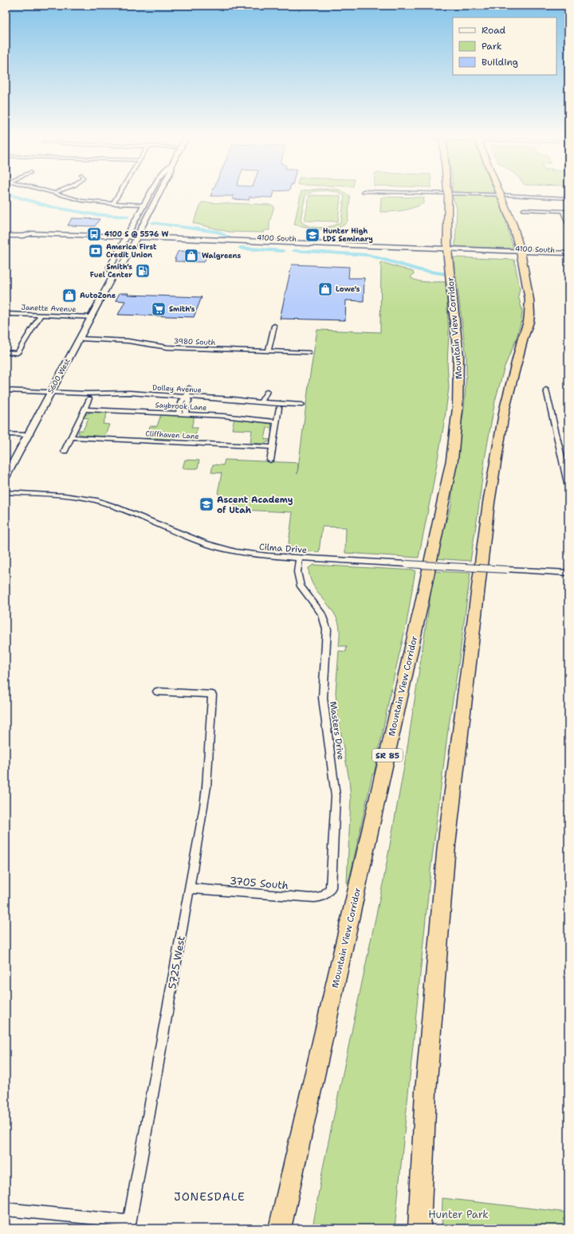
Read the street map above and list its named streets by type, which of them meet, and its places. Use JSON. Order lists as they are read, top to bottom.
{
  "streets": {
    "highway": ["Mountain View Corridor", "SR 85"],
    "main road": ["4100 South", "5600 West"],
    "street": [
      "Janette Avenue",
      "3980 South",
      "Dolley Avenue",
      "Saybrook Lane",
      "Cliffhaven Lane",
      "Cilma Drive",
      "Masters Drive",
      "3705 South",
      "5725 West"
    ]
  },
  "crossings": [
    ["4100 South", "Mountain View Corridor"],
    ["4100 South", "5600 West"],
    ["Janette Avenue", "5600 West"],
    ["3980 South", "5600 West"],
    ["5600 West", "Dolley Avenue"],
    ["Cilma Drive", "Masters Drive"],
    ["Masters Drive", "3705 South"],
    ["3705 South", "5725 West"]
  ],
  "districts": ["JONESDALE"],
  "parks": ["Hunter Park"],
  "places": {
    "bus stop": ["4100 S @ 5576 W"],
    "school or university": ["Hunter High LDS Seminary", "Ascent Academy of Utah"],
    "bank": ["America First Credit Union"],
    "shop": ["Walgreens", "Lowe's", "AutoZone"],
    "fuel station": ["Smith's Fuel Center"],
    "supermarket": ["Smith's"]
  },
  "legend": ["Road", "Park", "Building"]
}
